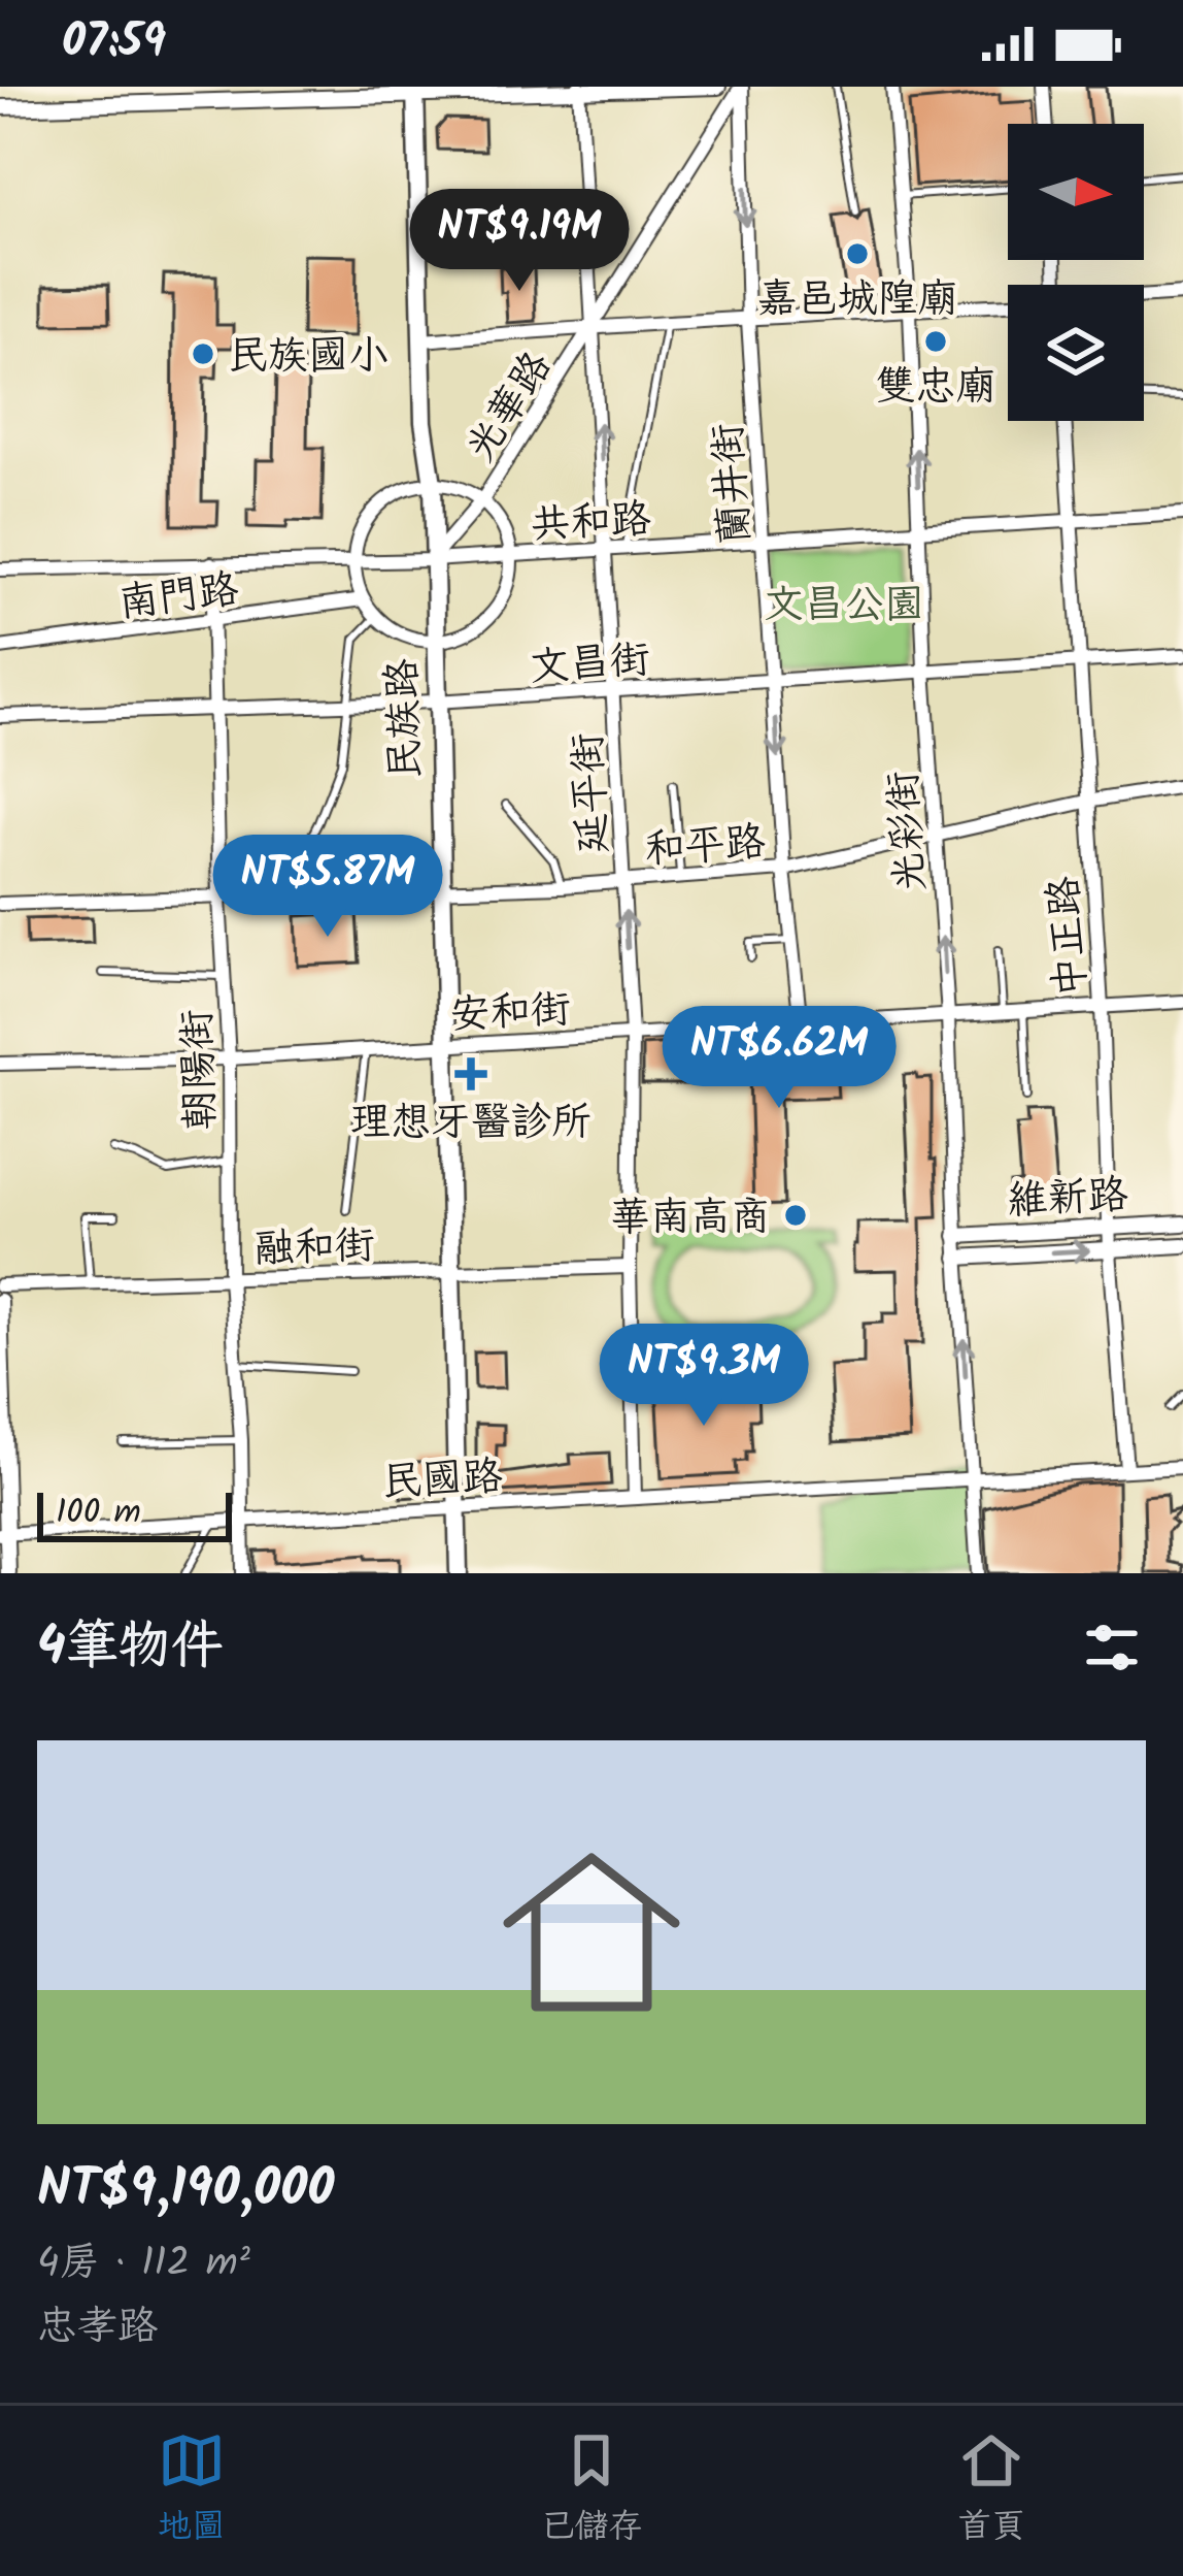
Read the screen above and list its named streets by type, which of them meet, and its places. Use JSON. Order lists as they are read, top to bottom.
{
  "streets": {
    "main road": ["民族路"],
    "street": [
      "光華路",
      "蘭井街",
      "共和路",
      "南門路",
      "文昌街",
      "延平街",
      "光彩街",
      "和平路",
      "中正路",
      "安和街",
      "朝陽街",
      "維新路",
      "融和街",
      "民國路"
    ]
  },
  "crossings": [
    ["光華路", "蘭井街"],
    ["光華路", "共和路"],
    ["光華路", "民族路"],
    ["光華路", "延平街"],
    ["蘭井街", "共和路"],
    ["蘭井街", "文昌街"],
    ["蘭井街", "和平路"],
    ["蘭井街", "安和街"],
    ["共和路", "民族路"],
    ["共和路", "延平街"],
    ["共和路", "光彩街"],
    ["共和路", "中正路"],
    ["共和路", "朝陽街"],
    ["南門路", "朝陽街"],
    ["文昌街", "民族路"],
    ["文昌街", "延平街"],
    ["文昌街", "光彩街"],
    ["文昌街", "中正路"],
    ["文昌街", "朝陽街"],
    ["民族路", "和平路"],
    ["民族路", "安和街"],
    ["民族路", "融和街"],
    ["民族路", "民國路"],
    ["延平街", "和平路"],
    ["延平街", "安和街"],
    ["延平街", "融和街"],
    ["延平街", "民國路"],
    ["光彩街", "和平路"],
    ["光彩街", "安和街"],
    ["光彩街", "維新路"],
    ["光彩街", "民國路"],
    ["和平路", "中正路"],
    ["和平路", "朝陽街"],
    ["中正路", "安和街"],
    ["中正路", "維新路"],
    ["中正路", "民國路"],
    ["安和街", "朝陽街"],
    ["朝陽街", "融和街"],
    ["朝陽街", "民國路"]
  ],
  "one_way": ["蘭井街", "光彩街"],
  "parks": ["文昌公園"],
  "places": {
    "other": [
      "嘉邑城隍廟",
      "雙忠廟",
      "民族國小",
      "華南高商"
    ],
    "health": ["理想牙醫診所"]
  },
  "scale_bar": "100 m",
  "north": "right",
  "page": {
    "status": "07:59",
    "price": [
      "NT$9.19M",
      "NT$5.87M",
      "NT$6.62M",
      "NT$9.3M"
    ],
    "scale": "100 m",
    "heading": "4筆物件",
    "list": [
      {
        "name": "NT$9,190,000",
        "note": "4房 · 112 m² · 忠孝路"
      }
    ],
    "tabs": ["地圖", "已儲存", "首頁"]
  }
}
